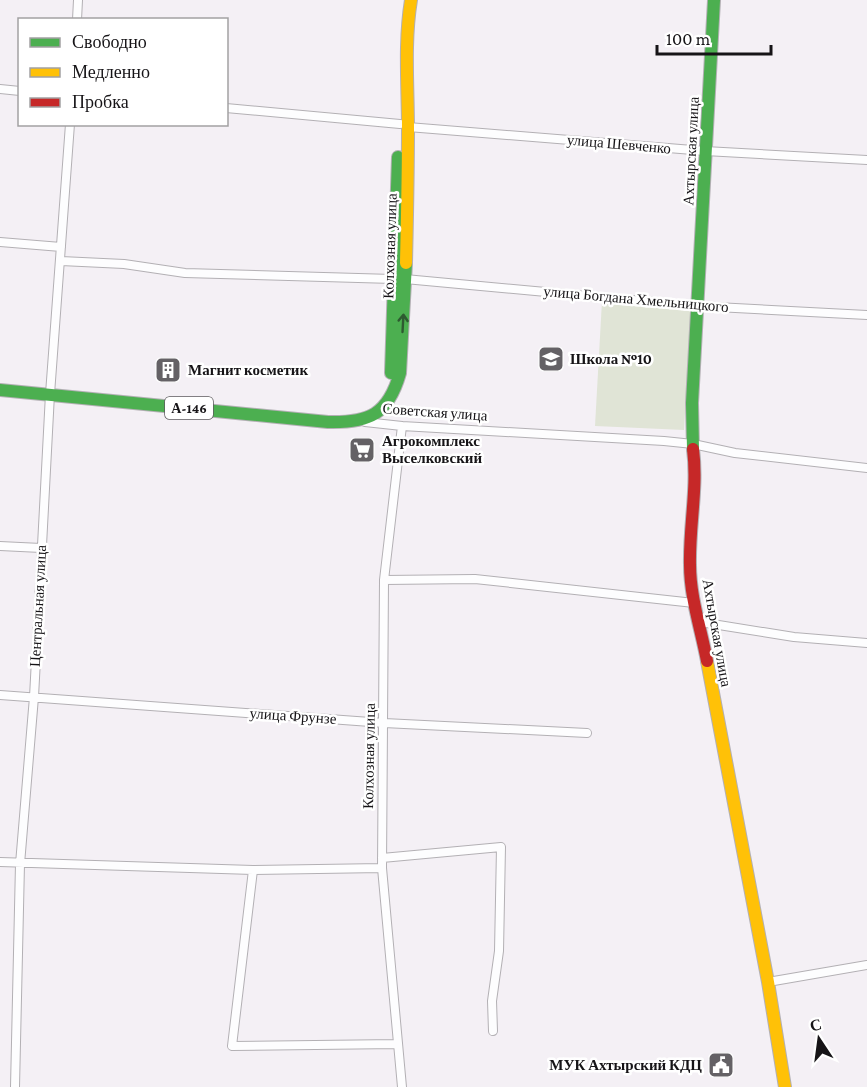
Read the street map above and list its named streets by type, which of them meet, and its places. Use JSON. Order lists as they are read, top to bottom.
{
  "streets": {
    "main road": [
      "Ахтырская улица",
      "Колхозная улица",
      "А-146",
      "Советская улица"
    ],
    "street": [
      "улица Шевченко",
      "улица Богдана Хмельницкого",
      "Центральная улица",
      "улица Фрунзе"
    ]
  },
  "crossings": [
    ["улица Шевченко", "Ахтырская улица"],
    ["улица Шевченко", "Колхозная улица"],
    ["Ахтырская улица", "улица Богдана Хмельницкого"],
    ["Ахтырская улица", "Советская улица"],
    ["Колхозная улица", "улица Богдана Хмельницкого"],
    ["Колхозная улица", "Советская улица"],
    ["Колхозная улица", "улица Фрунзе"],
    ["улица Богдана Хмельницкого", "Центральная улица"],
    ["Советская улица", "Центральная улица"],
    ["Центральная улица", "улица Фрунзе"]
  ],
  "places": {
    "school or university": ["Школа №10"],
    "building": ["Магнит косметик"],
    "supermarket": ["Агрокомплекс Выселковский"],
    "public building": ["МУК Ахтырский КДЦ"]
  },
  "legend": ["Свободно", "Медленно", "Пробка"],
  "scale_bar": "100 m",
  "north": "top"
}
